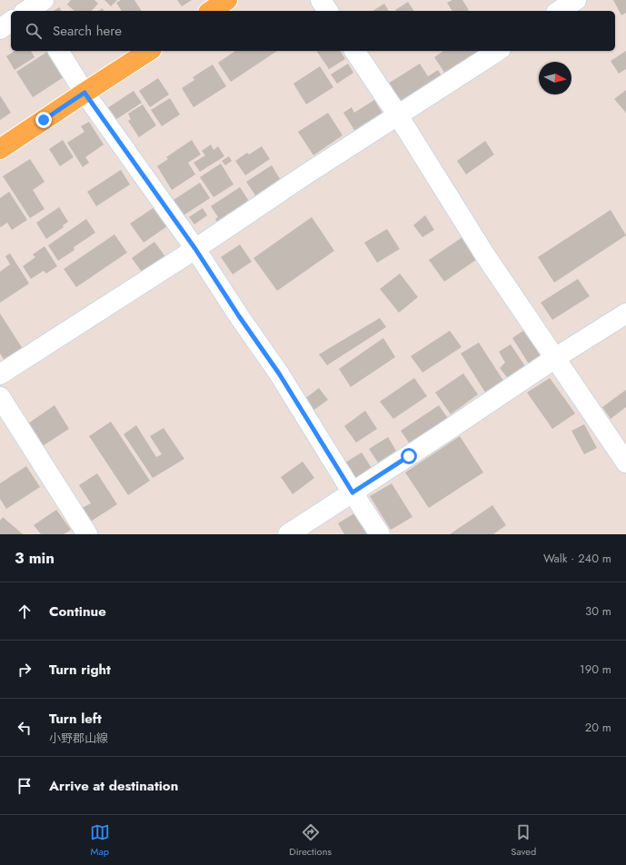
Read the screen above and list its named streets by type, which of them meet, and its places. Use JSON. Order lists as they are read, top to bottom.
{
  "north": "right",
  "page": {
    "search": "Search here",
    "heading": ["3 min", "Walk · 240 m"],
    "list": [
      ["Continue", "30 m"],
      ["Turn right", "190 m"],
      ["Turn left", "小野郡山線", "20 m"],
      "Arrive at destination"
    ],
    "nav": ["Map", "Directions", "Saved"]
  }
}
